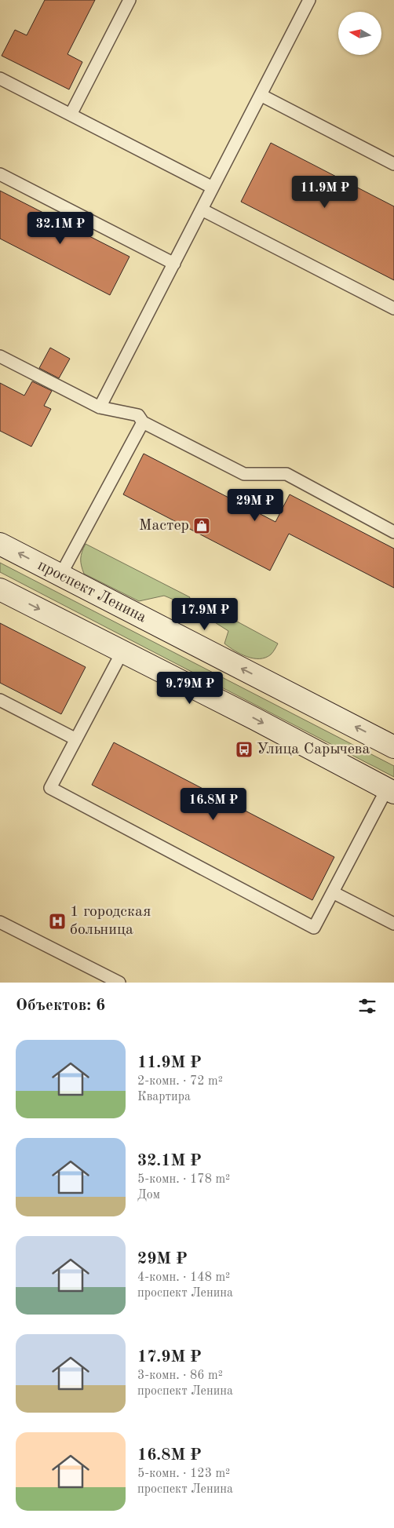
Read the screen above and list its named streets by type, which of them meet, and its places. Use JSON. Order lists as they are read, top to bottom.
{
  "streets": {
    "main road": ["проспект Ленина"]
  },
  "places": {
    "shop": ["Мастер"],
    "bus stop": ["Улица Сарычева"],
    "hospital": ["1 городская больница"]
  },
  "north": "left",
  "page": {
    "price": [
      "11.9M ₽",
      "32.1M ₽",
      "29M ₽",
      "17.9M ₽",
      "9.79M ₽",
      "16.8M ₽"
    ],
    "heading": "Объектов: 6",
    "list": [
      {
        "name": "11.9M ₽",
        "note": "2-комн. · 72 m² · Квартира"
      },
      {
        "name": "32.1M ₽",
        "note": "5-комн. · 178 m² · Дом"
      },
      {
        "name": "29M ₽",
        "note": "4-комн. · 148 m² · проспект Ленина"
      },
      {
        "name": "17.9M ₽",
        "note": "3-комн. · 86 m² · проспект Ленина"
      },
      {
        "name": "16.8M ₽",
        "note": "5-комн. · 123 m² · проспект Ленина"
      }
    ]
  }
}
